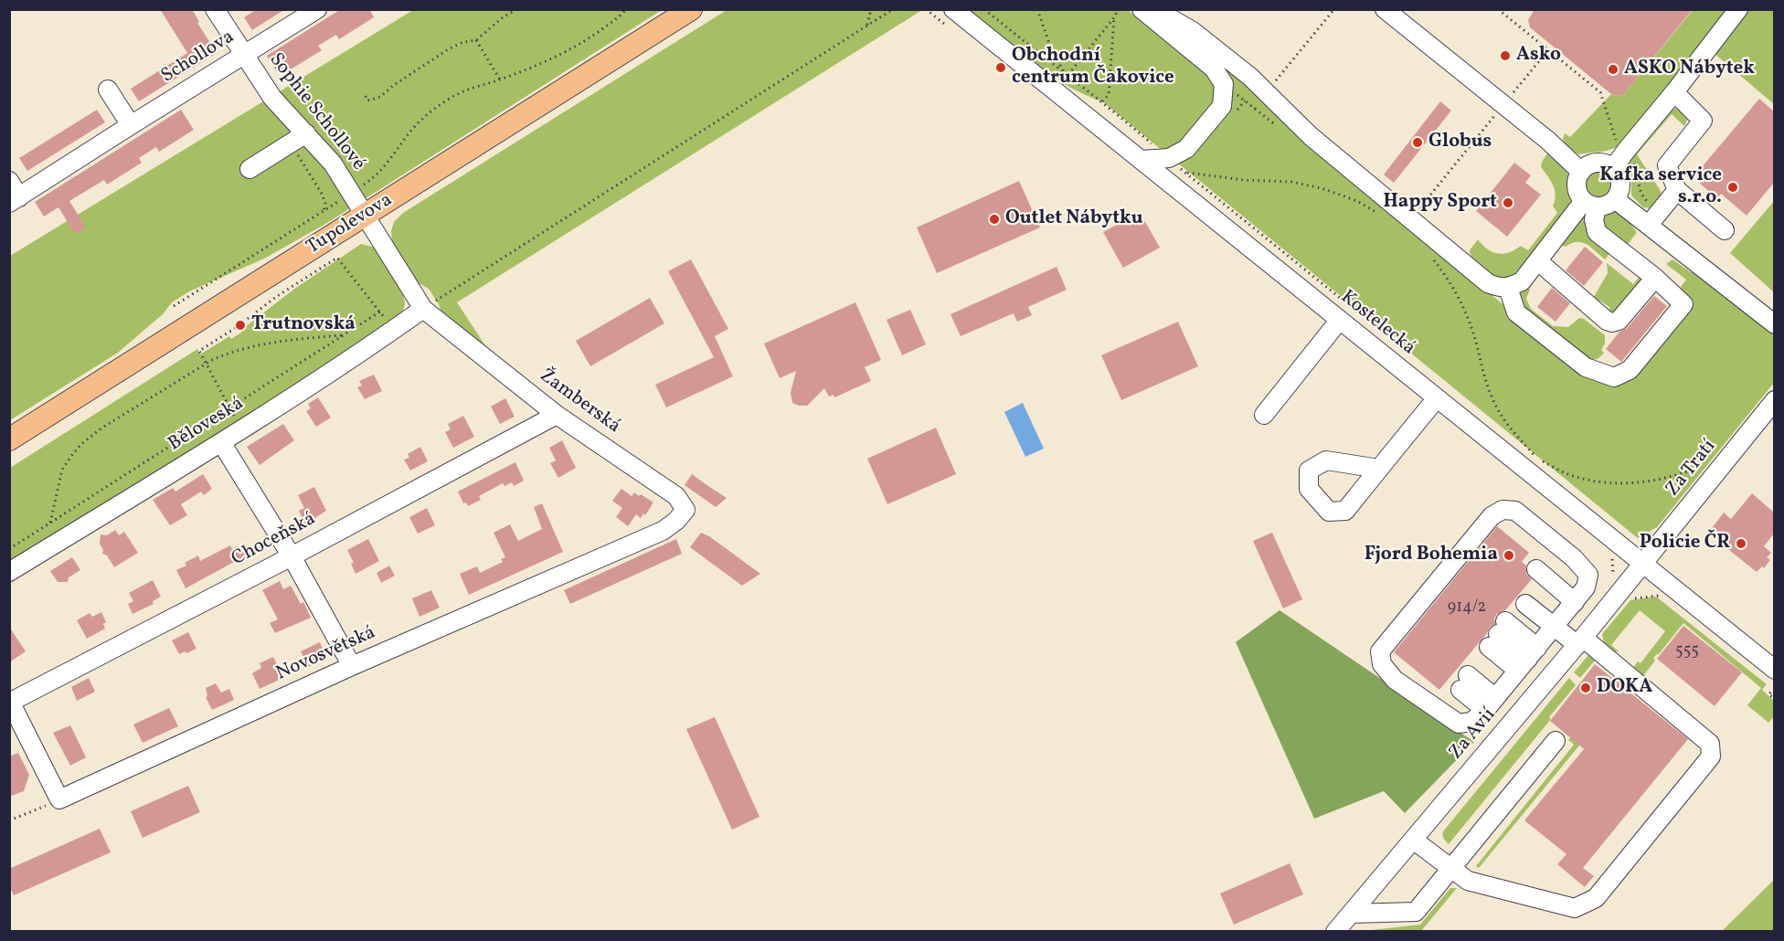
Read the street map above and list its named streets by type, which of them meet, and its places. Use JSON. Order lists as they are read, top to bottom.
{
  "streets": {
    "main road": ["Tupolevova"],
    "street": [
      "Schollova",
      "Sophie Schollové",
      "Kostelecká",
      "Žamberská",
      "Běloveská",
      "Za Tratí",
      "Choceňská",
      "Novosvětská",
      "Za Avií"
    ]
  },
  "crossings": [
    ["Schollova", "Sophie Schollové"],
    ["Sophie Schollové", "Tupolevova"],
    ["Sophie Schollové", "Žamberská"],
    ["Sophie Schollové", "Běloveská"],
    ["Kostelecká", "Za Tratí"],
    ["Kostelecká", "Za Avií"],
    ["Žamberská", "Běloveská"],
    ["Žamberská", "Choceňská"],
    ["Žamberská", "Novosvětská"],
    ["Za Tratí", "Za Avií"]
  ],
  "places": [
    "Asko",
    "Obchodní centrum Čakovice",
    "ASKO Nábytek",
    "Globus",
    "Kafka service s.r.o.",
    "Happy Sport",
    "Outlet Nábytku",
    "Trutnovská",
    "Policie ČR",
    "Fjord Bohemia",
    "DOKA"
  ],
  "house_numbers": ["914/2", "555"]
}
